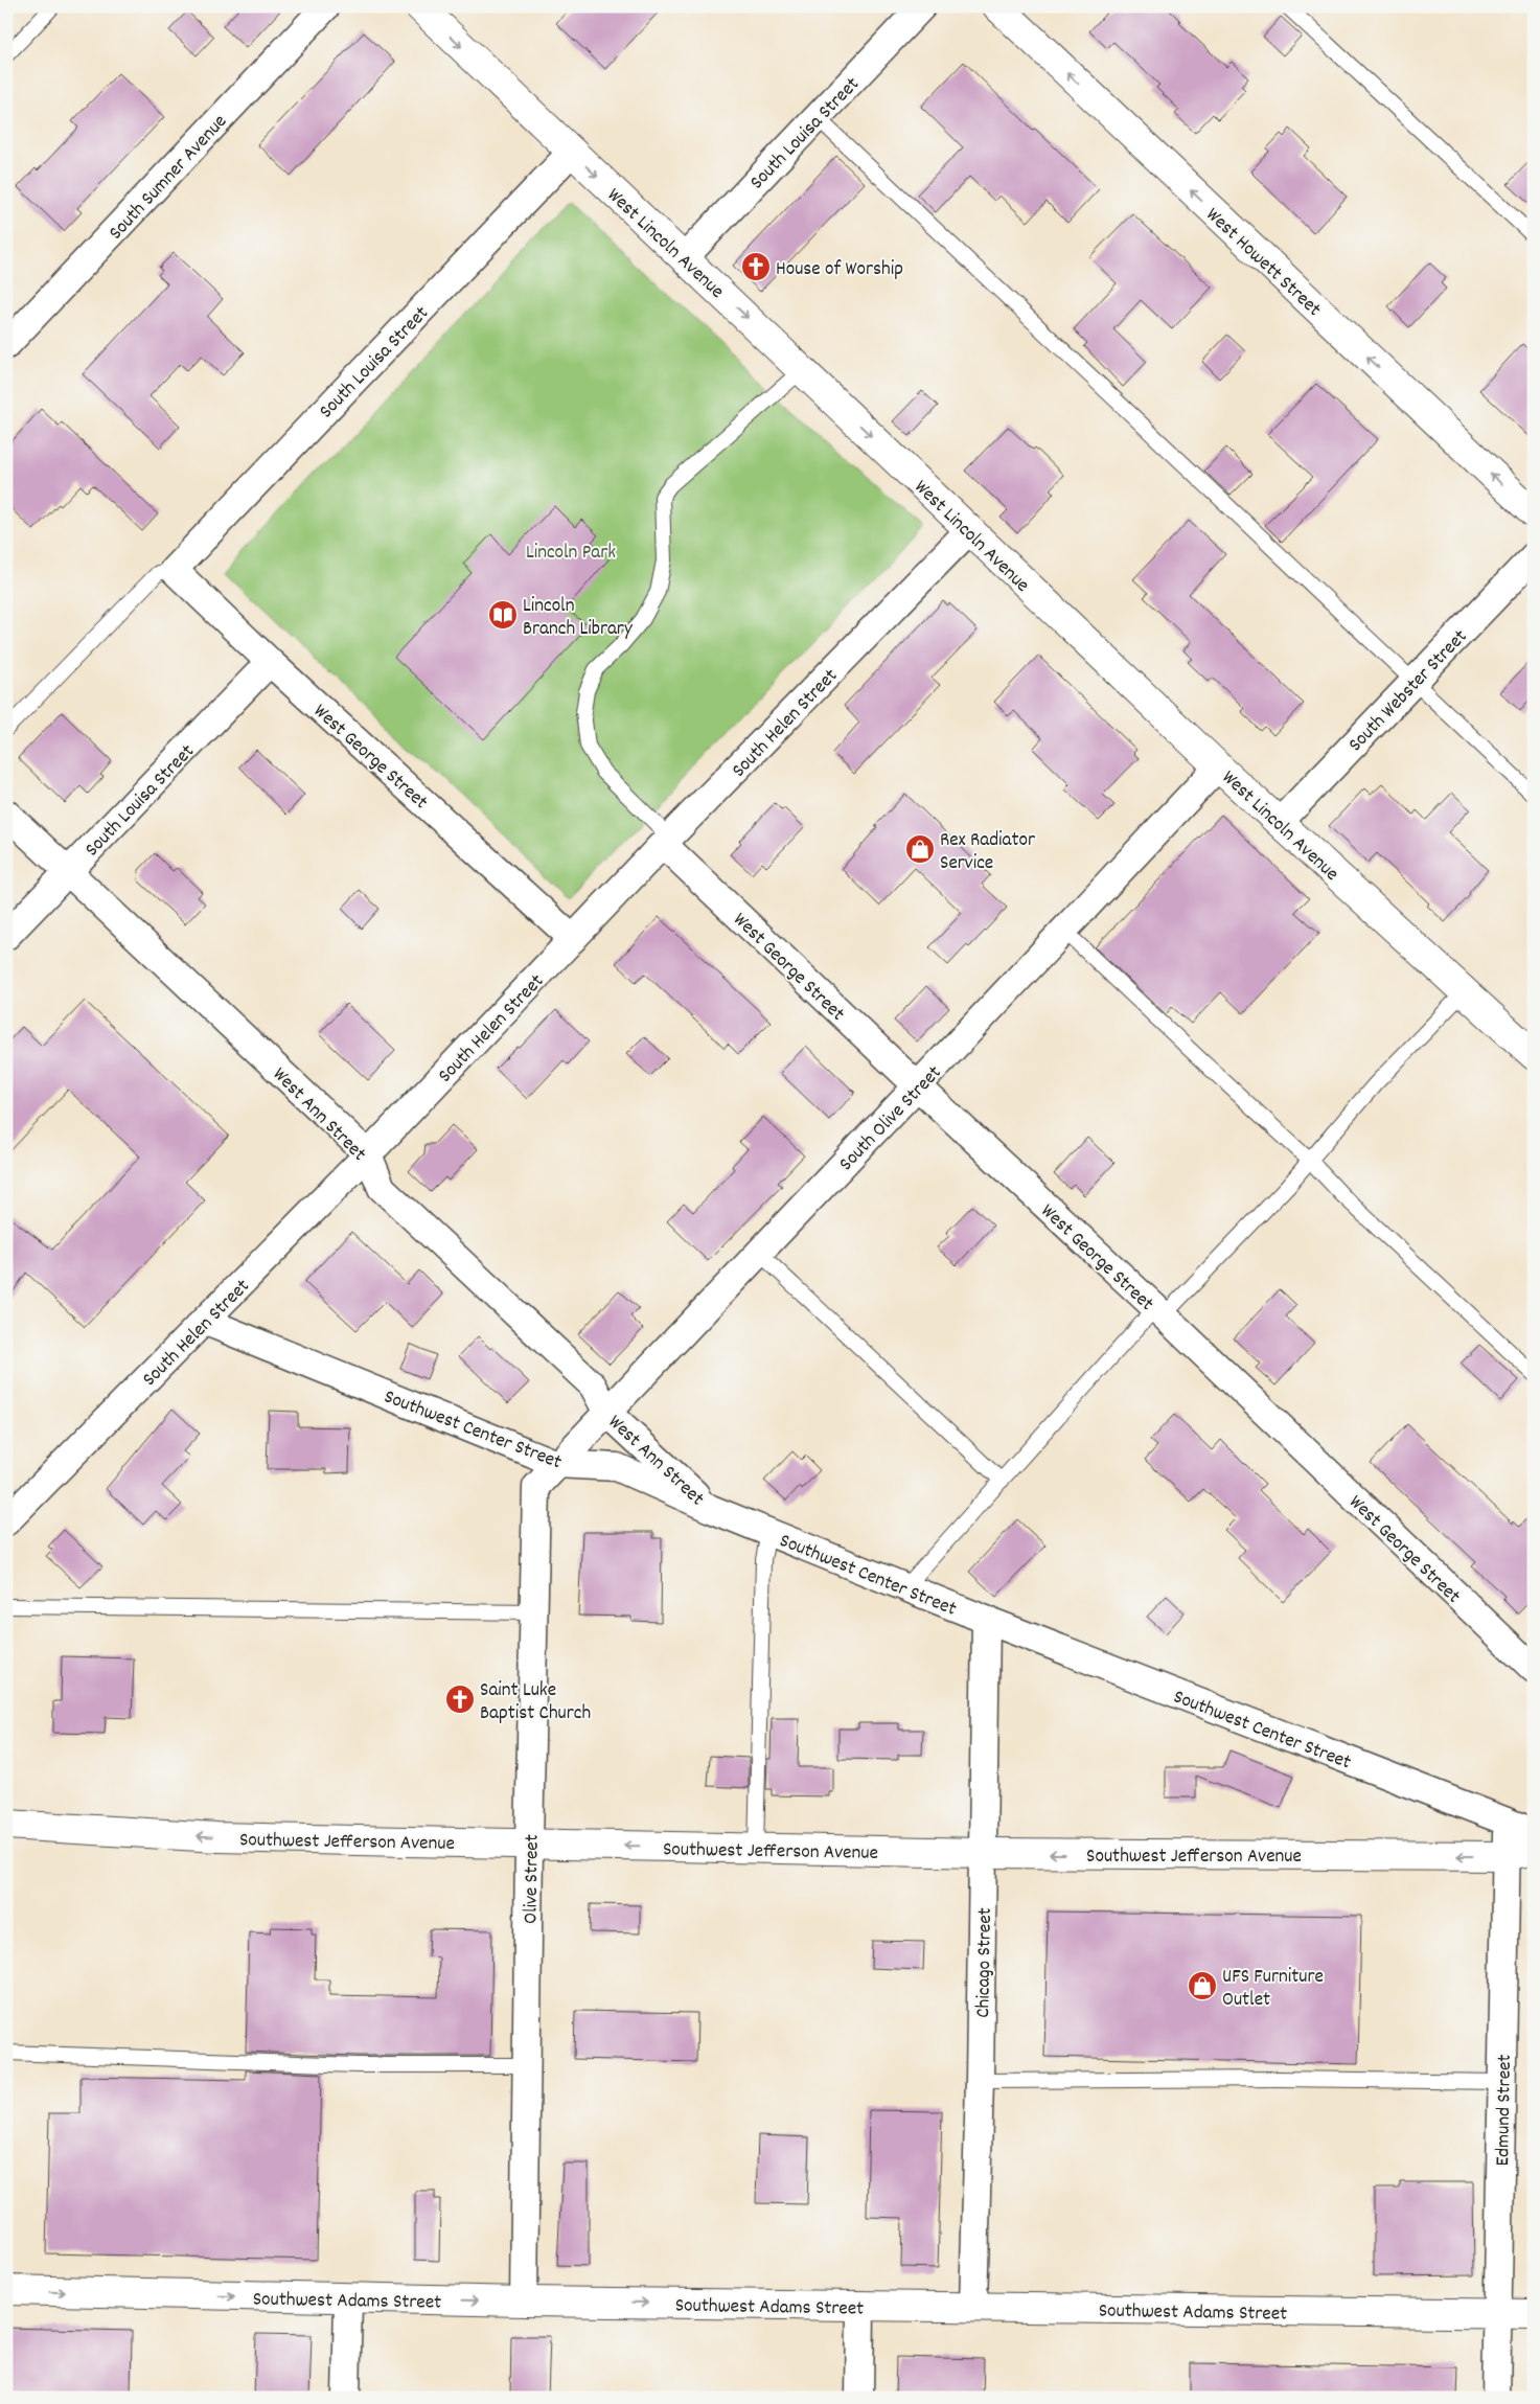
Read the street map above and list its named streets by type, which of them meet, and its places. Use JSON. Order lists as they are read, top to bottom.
{
  "streets": {
    "main road": [
      "West Lincoln Avenue",
      "West Howett Street",
      "Southwest Jefferson Avenue",
      "Southwest Adams Street"
    ],
    "street": [
      "South Louisa Street",
      "South Sumner Avenue",
      "South Webster Street",
      "South Helen Street",
      "West George Street",
      "West Ann Street",
      "South Olive Street",
      "Southwest Center Street",
      "Olive Street",
      "Chicago Street",
      "Edmund Street"
    ]
  },
  "crossings": [
    ["South Louisa Street", "West Lincoln Avenue"],
    ["South Louisa Street", "West George Street"],
    ["South Louisa Street", "West Ann Street"],
    ["West Lincoln Avenue", "South Webster Street"],
    ["West Lincoln Avenue", "South Helen Street"],
    ["West Lincoln Avenue", "South Olive Street"],
    ["South Helen Street", "West George Street"],
    ["South Helen Street", "West Ann Street"],
    ["South Helen Street", "Southwest Center Street"],
    ["West George Street", "South Olive Street"],
    ["West Ann Street", "South Olive Street"],
    ["West Ann Street", "Southwest Center Street"],
    ["South Olive Street", "Southwest Center Street"],
    ["South Olive Street", "Olive Street"],
    ["Southwest Center Street", "Olive Street"],
    ["Southwest Center Street", "Chicago Street"],
    ["Southwest Center Street", "Edmund Street"],
    ["Southwest Jefferson Avenue", "Olive Street"],
    ["Southwest Jefferson Avenue", "Chicago Street"],
    ["Southwest Jefferson Avenue", "Edmund Street"],
    ["Olive Street", "Southwest Adams Street"],
    ["Chicago Street", "Southwest Adams Street"],
    ["Edmund Street", "Southwest Adams Street"]
  ],
  "one_way": [
    "West Lincoln Avenue",
    "West Howett Street",
    "Southwest Jefferson Avenue",
    "Southwest Adams Street"
  ],
  "parks": ["Lincoln Park"],
  "places": {
    "church": ["House of Worship", "Saint Luke Baptist Church"],
    "library": ["Lincoln Branch Library"],
    "shop": ["Rex Radiator Service", "UFS Furniture Outlet"]
  }
}
